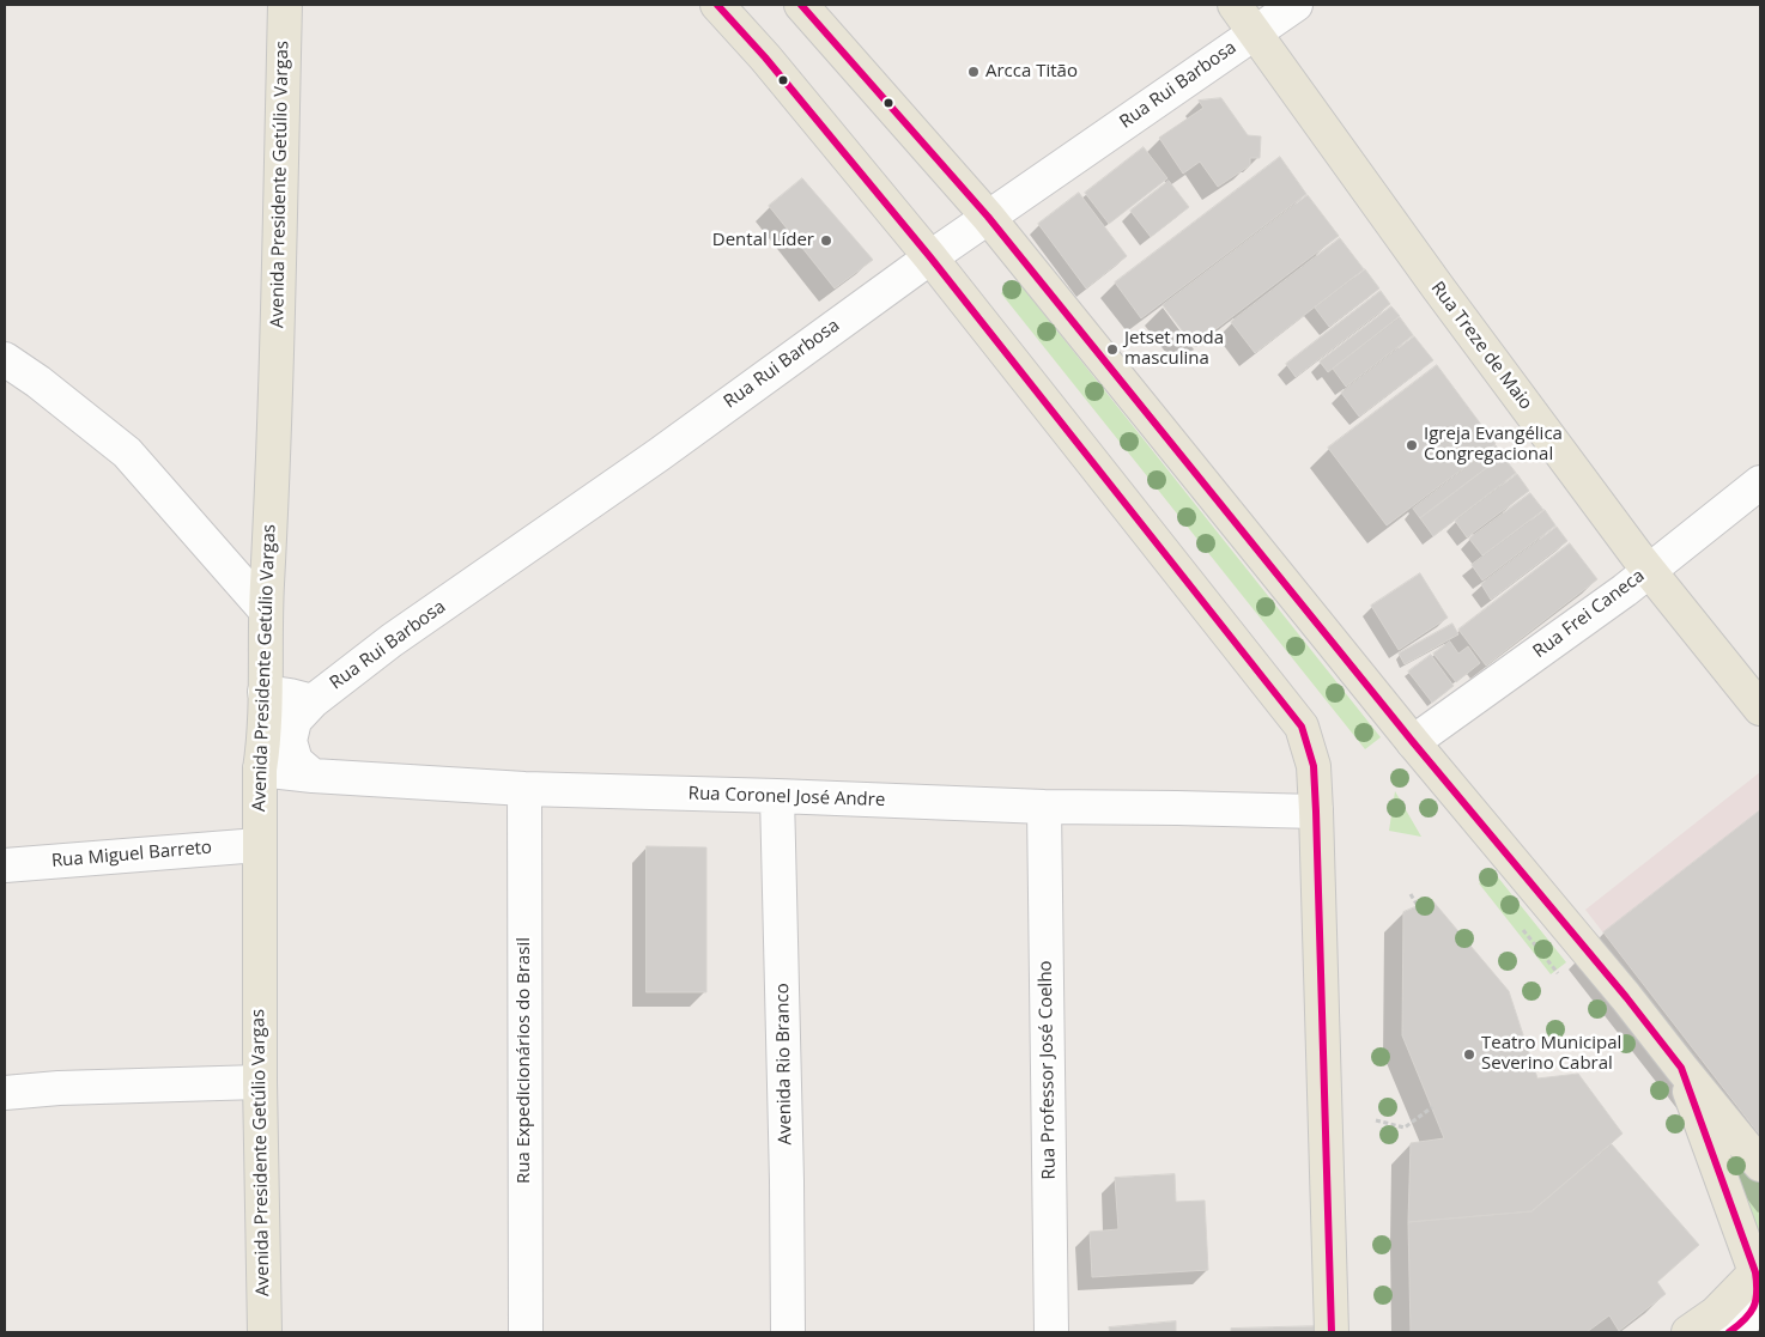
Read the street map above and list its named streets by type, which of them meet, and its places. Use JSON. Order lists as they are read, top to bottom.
{
  "streets": {
    "main road": ["Avenida Presidente Getúlio Vargas", "Rua Treze de Maio"],
    "street": [
      "Rua Rui Barbosa",
      "Rua Frei Caneca",
      "Rua Coronel José Andre",
      "Rua Miguel Barreto",
      "Rua Expedicionários do Brasil",
      "Avenida Rio Branco",
      "Rua Professor José Coelho"
    ]
  },
  "crossings": [
    ["Rua Rui Barbosa", "Avenida Presidente Getúlio Vargas"],
    ["Rua Rui Barbosa", "Rua Treze de Maio"],
    ["Avenida Presidente Getúlio Vargas", "Rua Coronel José Andre"],
    ["Avenida Presidente Getúlio Vargas", "Rua Miguel Barreto"],
    ["Rua Treze de Maio", "Rua Frei Caneca"],
    ["Rua Coronel José Andre", "Rua Expedicionários do Brasil"],
    ["Rua Coronel José Andre", "Avenida Rio Branco"],
    ["Rua Coronel José Andre", "Rua Professor José Coelho"]
  ],
  "places": [
    "Arcca Titão",
    "Dental Líder",
    "Jetset moda masculina",
    "Igreja Evangélica Congregacional",
    "Teatro Municipal Severino Cabral"
  ]
}
